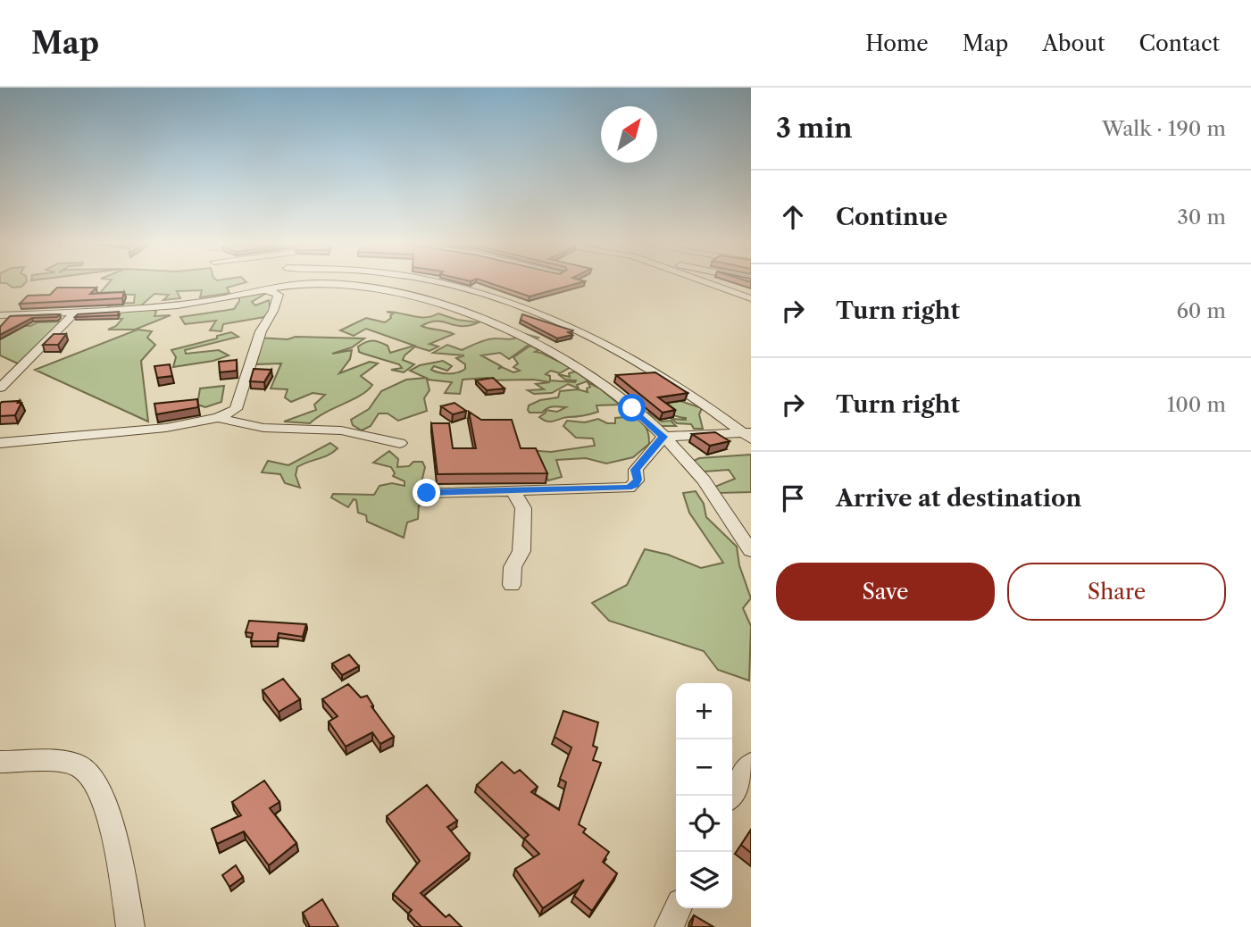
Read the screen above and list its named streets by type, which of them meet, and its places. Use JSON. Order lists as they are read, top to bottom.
{
  "north": "top right",
  "page": {
    "header": "Map",
    "nav": [
      "Home",
      "Map",
      "About",
      "Contact"
    ],
    "heading": ["3 min", "Walk · 190 m"],
    "list": [
      ["Continue", "30 m"],
      ["Turn right", "60 m"],
      ["Turn right", "100 m"],
      "Arrive at destination"
    ],
    "buttons": ["Save", "Share"],
    "map_buttons": ["+", "−"]
  }
}
